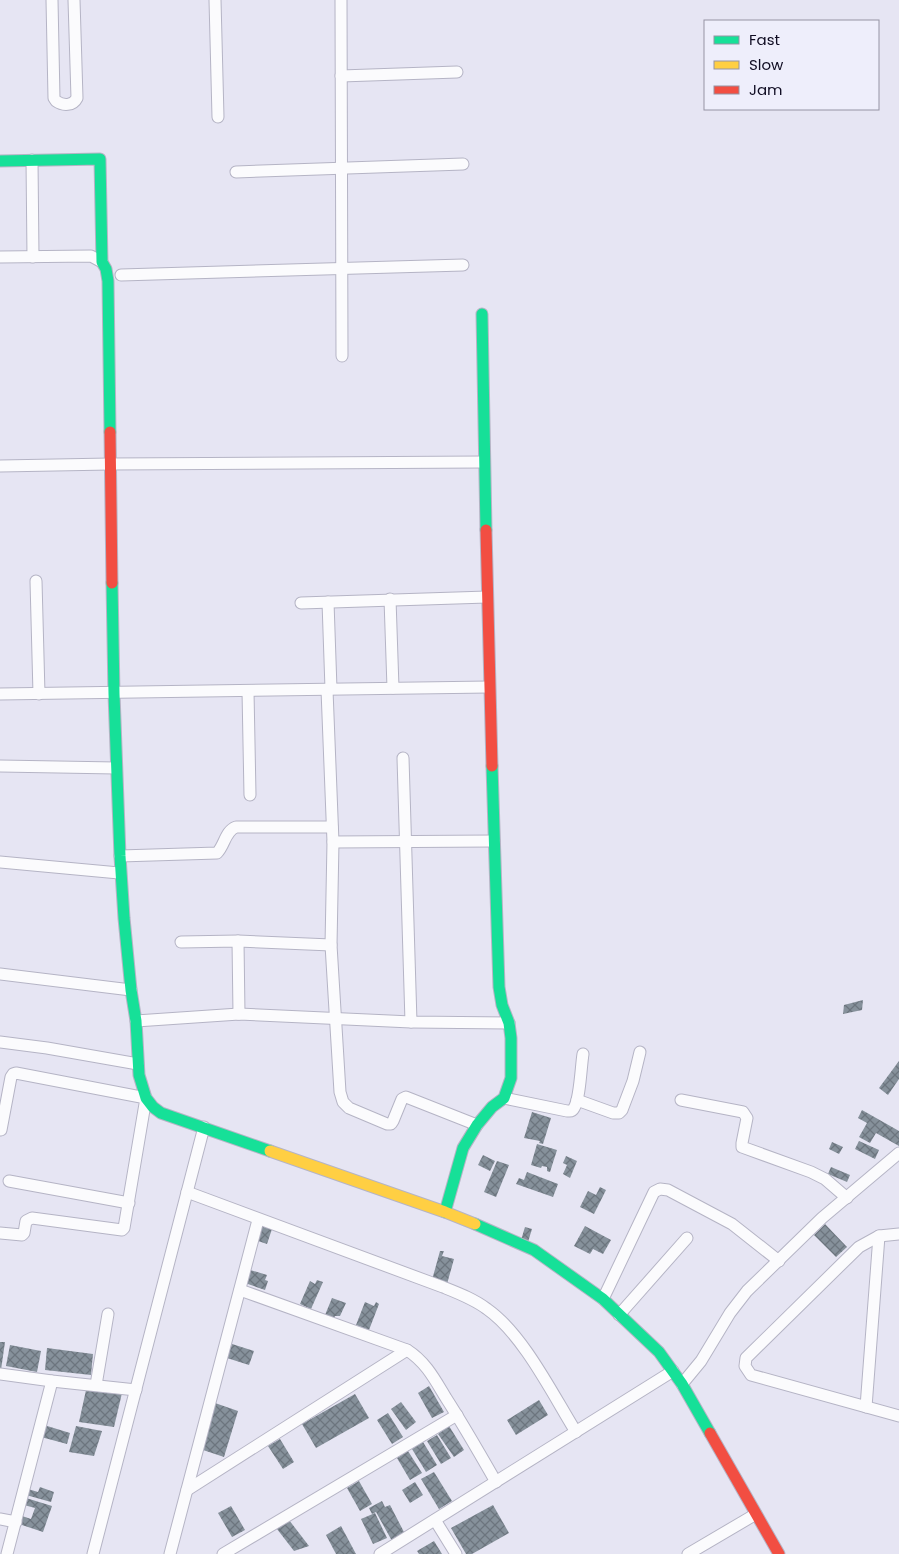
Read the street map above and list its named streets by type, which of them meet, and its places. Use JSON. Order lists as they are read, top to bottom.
{
  "legend": ["Fast", "Slow", "Jam"]
}
